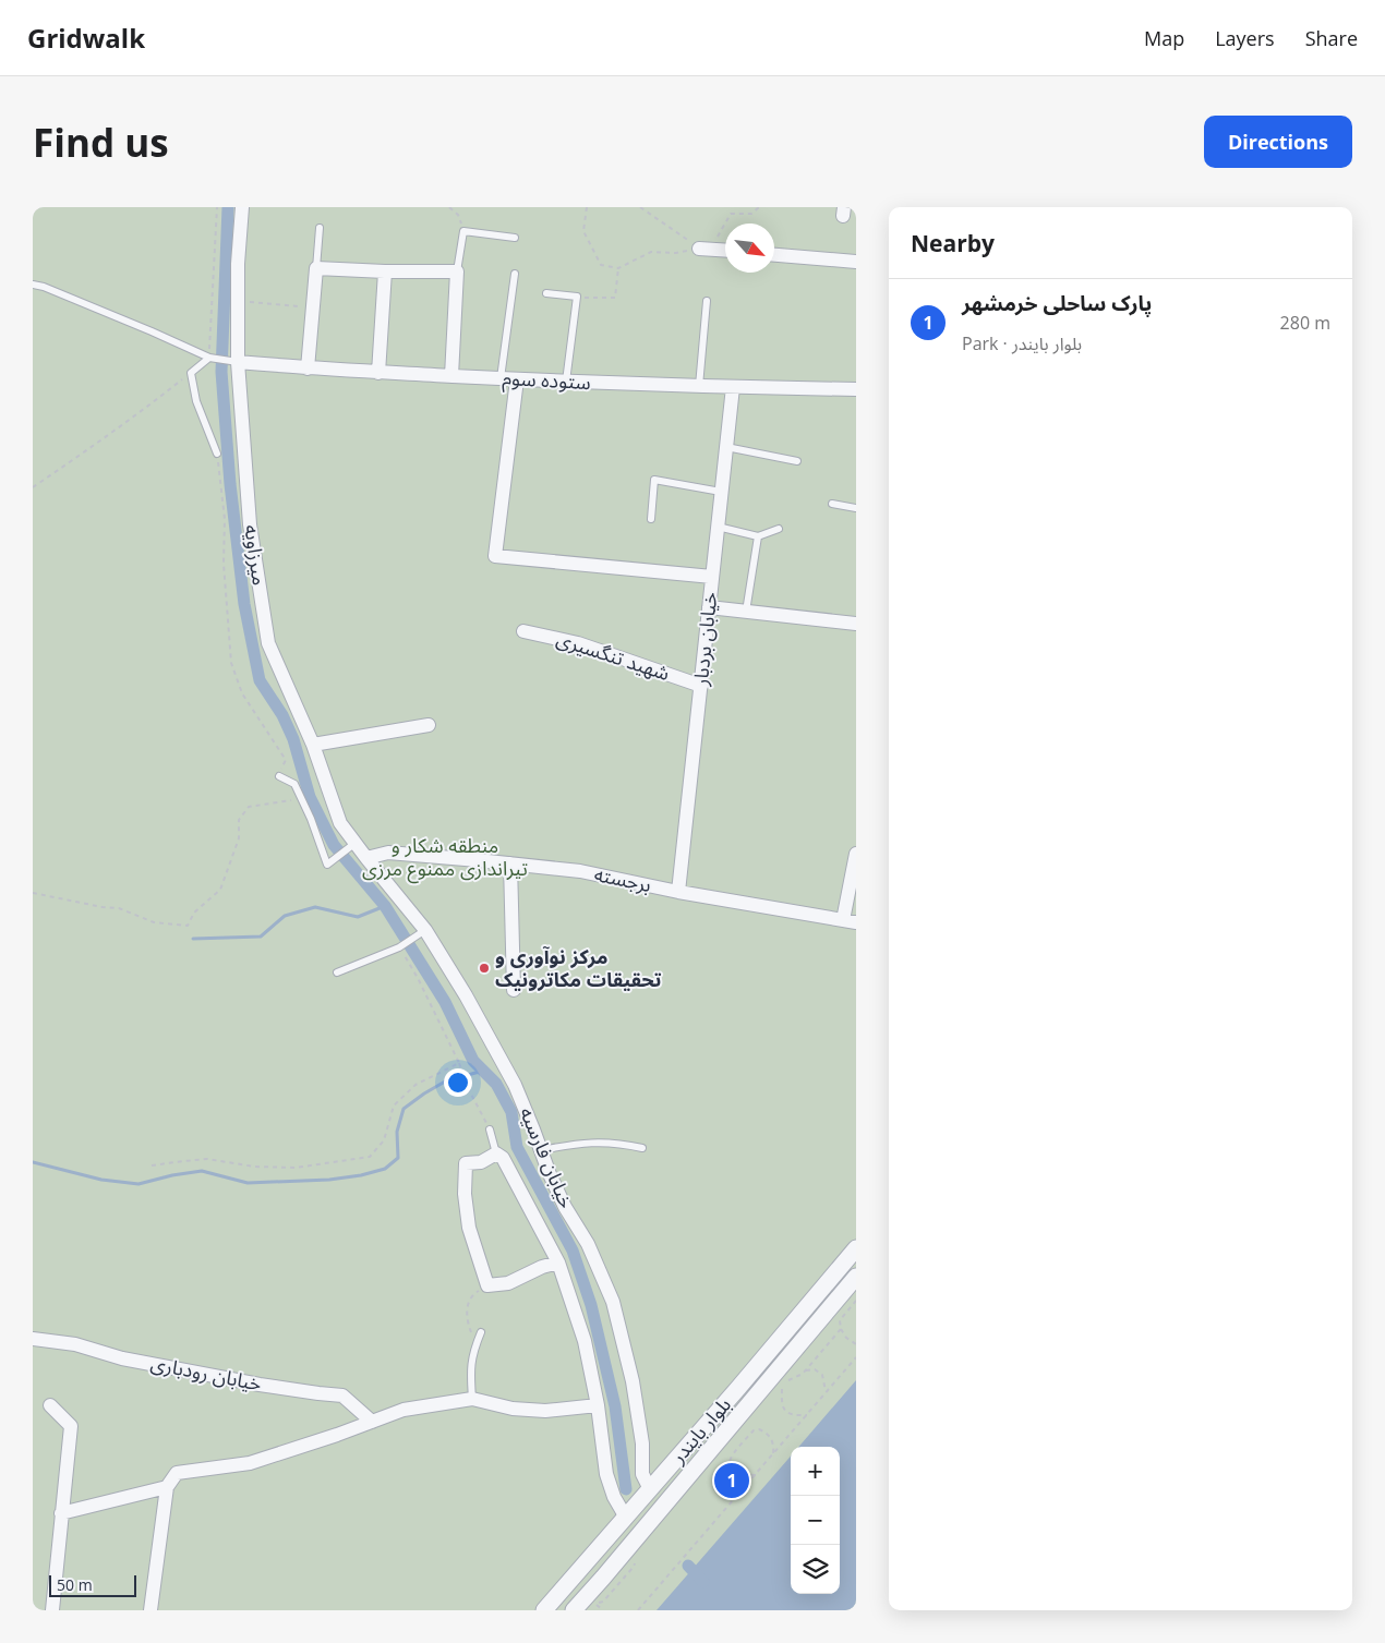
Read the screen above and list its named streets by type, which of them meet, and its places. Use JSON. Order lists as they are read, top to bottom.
{
  "streets": {
    "street": [
      "ستوده سوم",
      "میرزاویه",
      "خیابان بردبار",
      "شهید تنگسیری",
      "برجسته",
      "خیابان فارسیه",
      "خیابان رودباری",
      "بلوار بایندر"
    ]
  },
  "crossings": [
    ["ستوده سوم", "میرزاویه"],
    ["ستوده سوم", "خیابان بردبار"],
    ["میرزاویه", "برجسته"],
    ["میرزاویه", "خیابان فارسیه"],
    ["خیابان بردبار", "شهید تنگسیری"],
    ["خیابان بردبار", "برجسته"],
    ["برجسته", "خیابان فارسیه"],
    ["خیابان فارسیه", "بلوار بایندر"]
  ],
  "parks": ["منطقه شکار و تیراندازی ممنوع مرزی"],
  "places": ["مرکز نوآوری و تحقیقات مکاترونیک"],
  "scale_bar": "50 m",
  "north": "bottom right",
  "page": {
    "header": "Gridwalk",
    "nav": ["Map", "Layers", "Share"],
    "buttons": "Directions",
    "title": "Find us",
    "heading": "Nearby",
    "list": [
      {
        "mark": "1",
        "name": "پارک ساحلی خرمشهر",
        "note": "Park · بلوار بایندر",
        "value": "280 m"
      }
    ],
    "map_buttons": ["+", "−"],
    "pins": "1",
    "scale": "50 m"
  }
}
